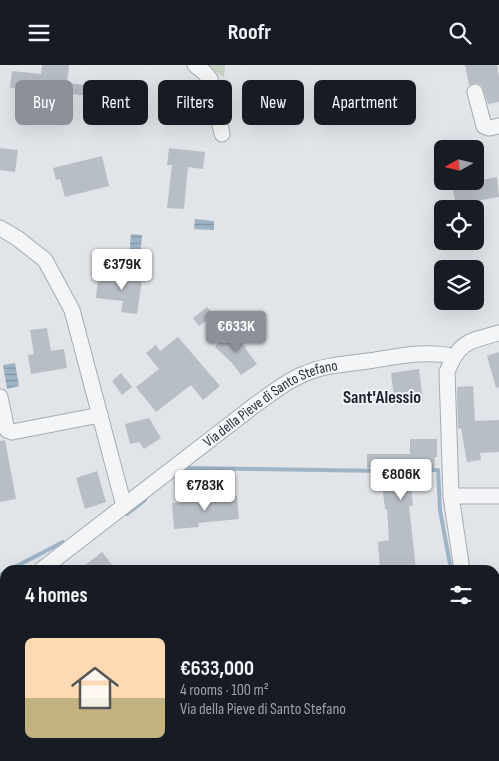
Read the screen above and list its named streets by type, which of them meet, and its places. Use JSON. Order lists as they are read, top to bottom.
{
  "streets": {
    "street": ["Via della Pieve di Santo Stefano"]
  },
  "districts": ["Sant'Alessio"],
  "north": "left",
  "page": {
    "header": "Roofr",
    "chip": [
      "Buy",
      "Rent",
      "Filters",
      "New",
      "Apartment"
    ],
    "price": [
      "€379K",
      "€633K",
      "€806K",
      "€783K"
    ],
    "heading": "4 homes",
    "list": [
      {
        "name": "€633,000",
        "note": "4 rooms · 100 m² · Via della Pieve di Santo Stefano"
      }
    ]
  }
}
